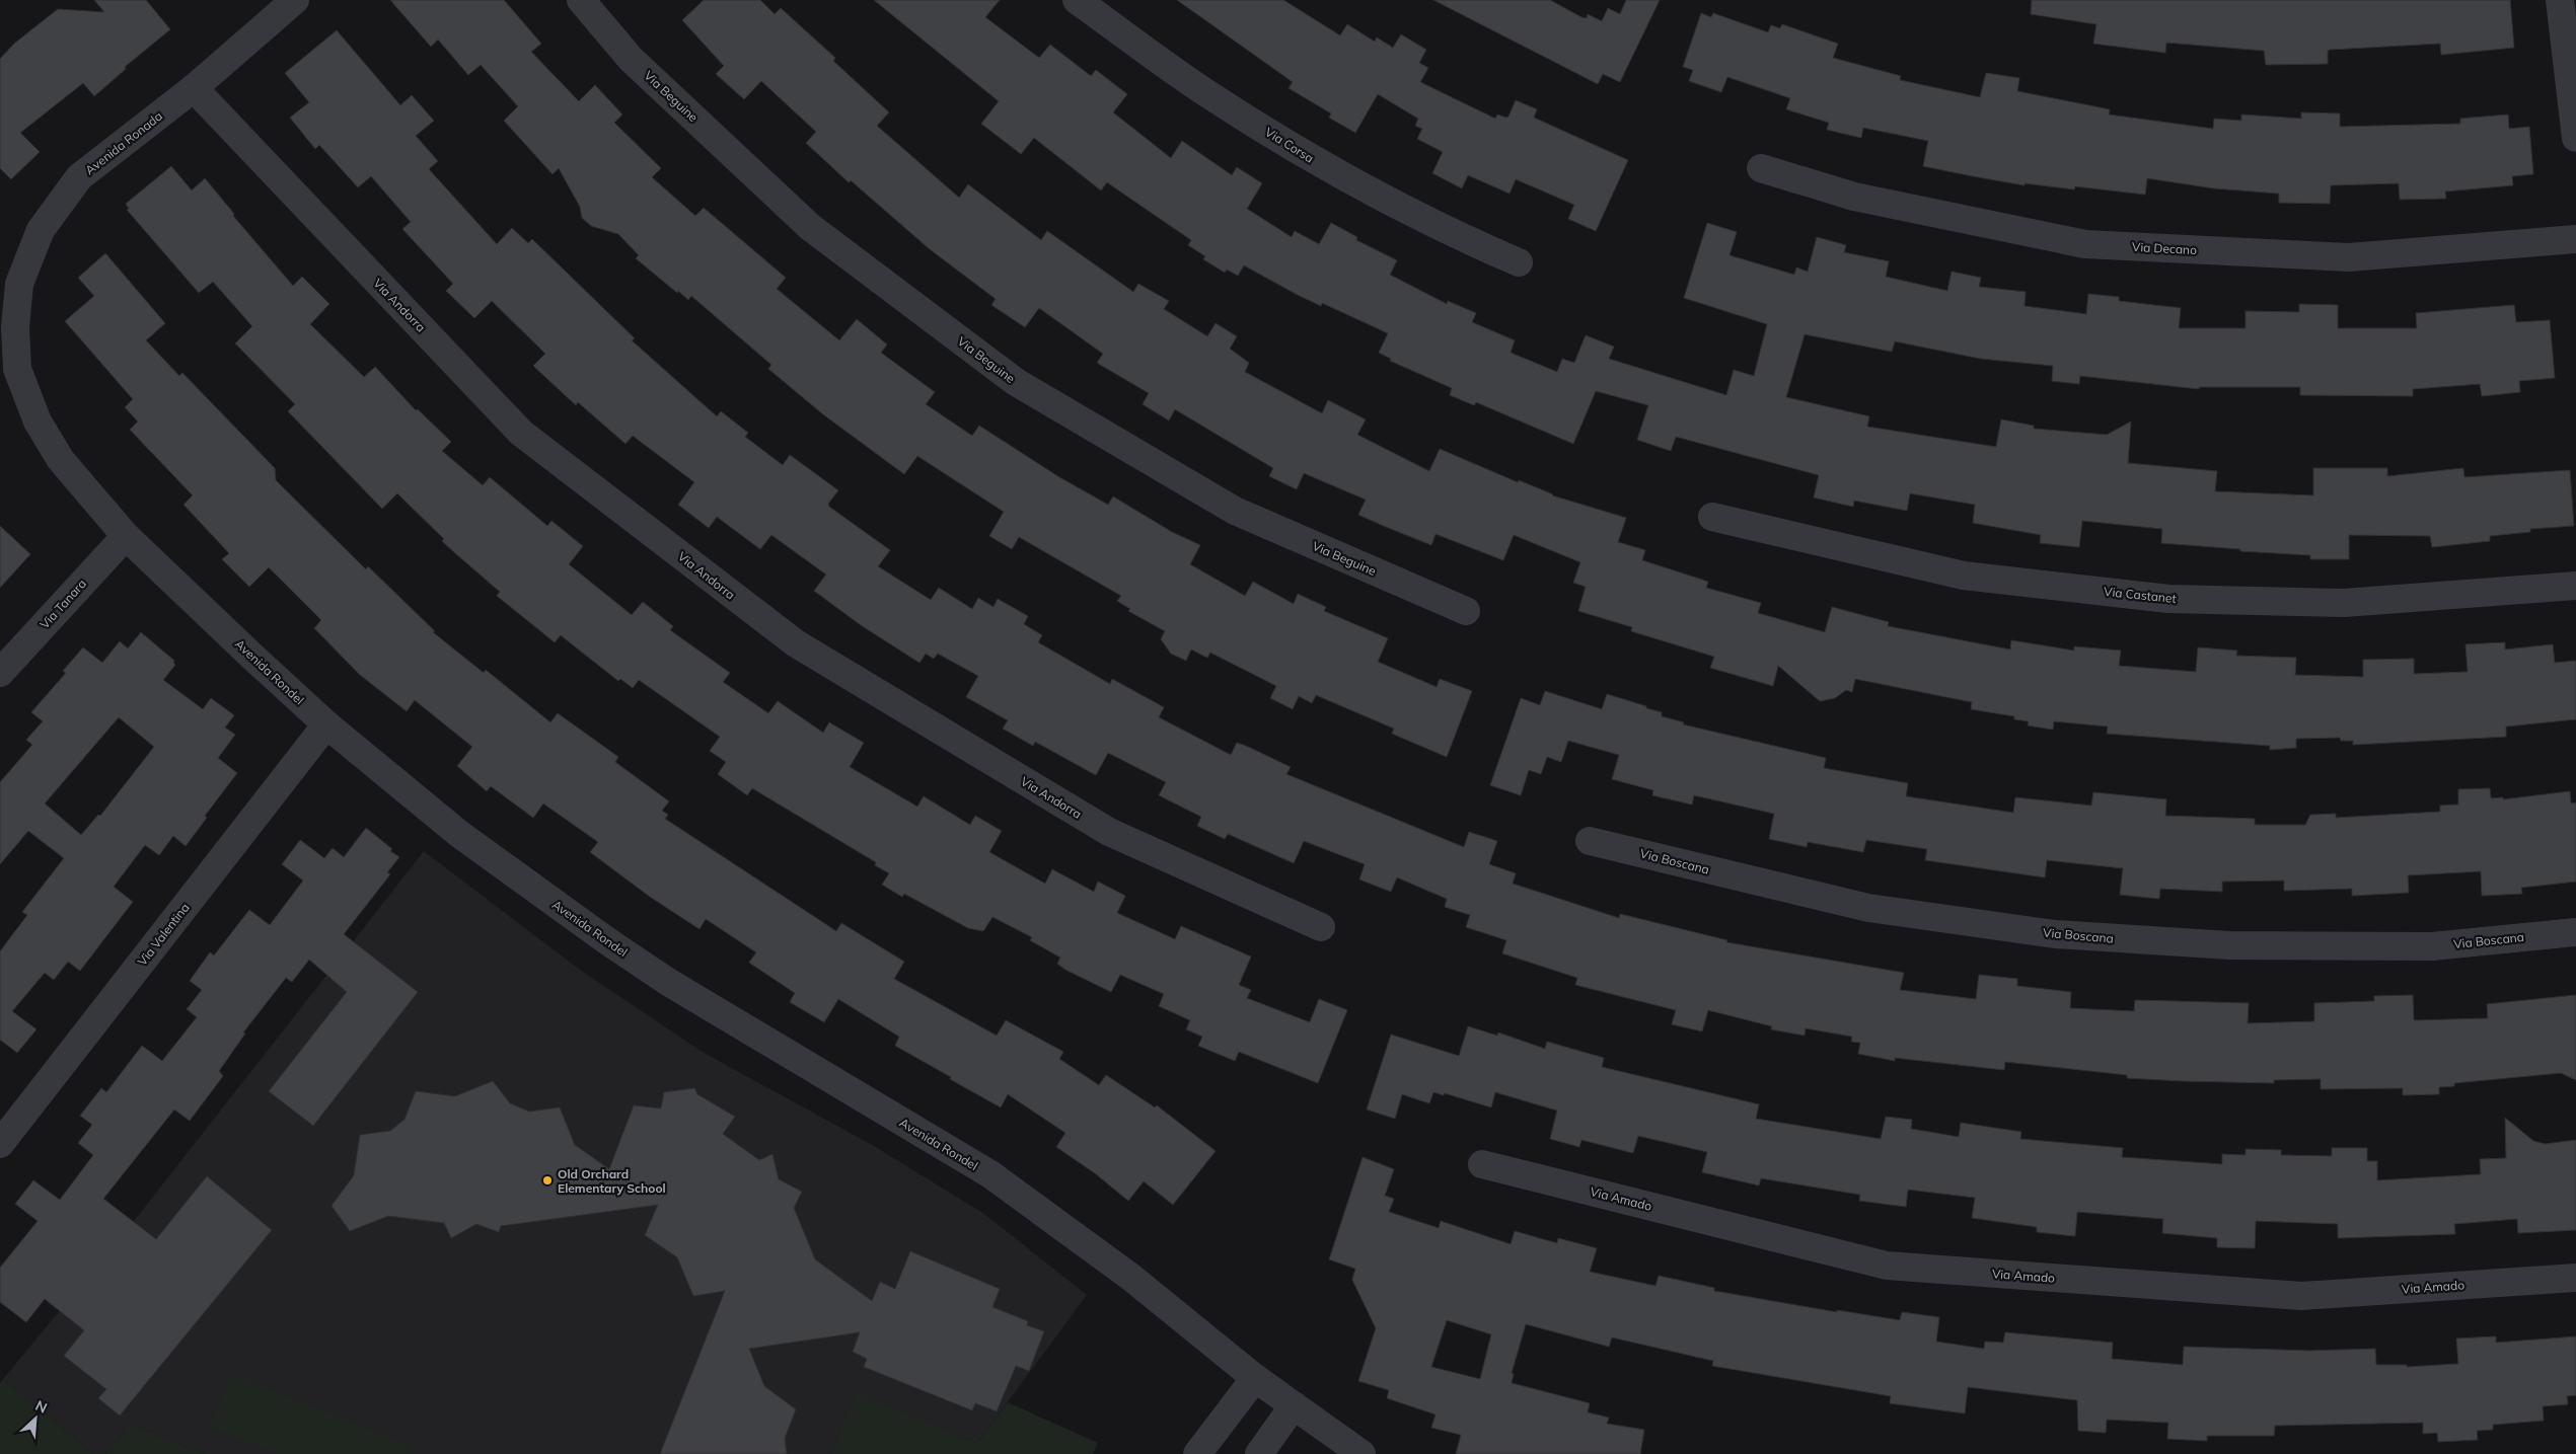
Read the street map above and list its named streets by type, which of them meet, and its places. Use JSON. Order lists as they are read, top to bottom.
{
  "streets": {
    "street": [
      "Via Beguine",
      "Avenida Ronada",
      "Via Corsa",
      "Via Decano",
      "Via Andorra",
      "Via Castanet",
      "Via Tanara",
      "Avenida Rondel",
      "Via Boscana",
      "Via Valentina",
      "Via Amado"
    ]
  },
  "crossings": [
    ["Avenida Ronada", "Via Andorra"],
    ["Avenida Ronada", "Avenida Rondel"],
    ["Via Tanara", "Avenida Rondel"],
    ["Avenida Rondel", "Via Valentina"]
  ],
  "places": ["Old Orchard Elementary School"],
  "north": "top right"
}
